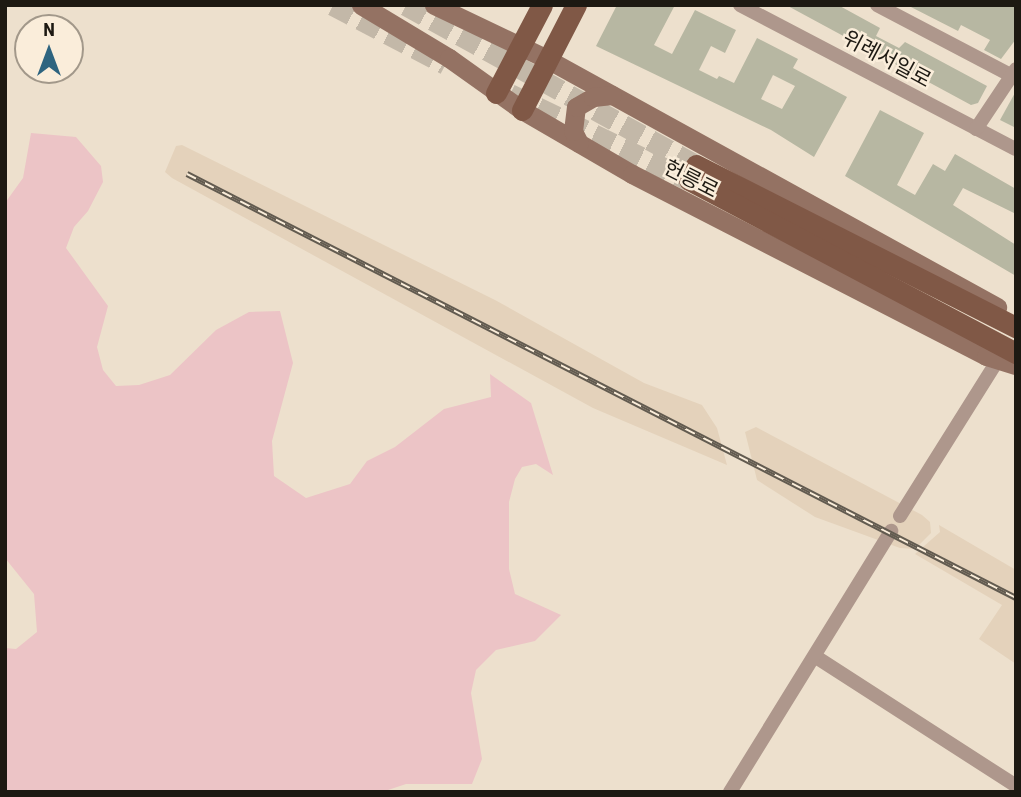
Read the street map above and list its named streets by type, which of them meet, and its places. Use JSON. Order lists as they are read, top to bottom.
{
  "streets": {
    "main road": ["헌릉로"],
    "street": ["위례서일로"]
  },
  "north": "top"
}
